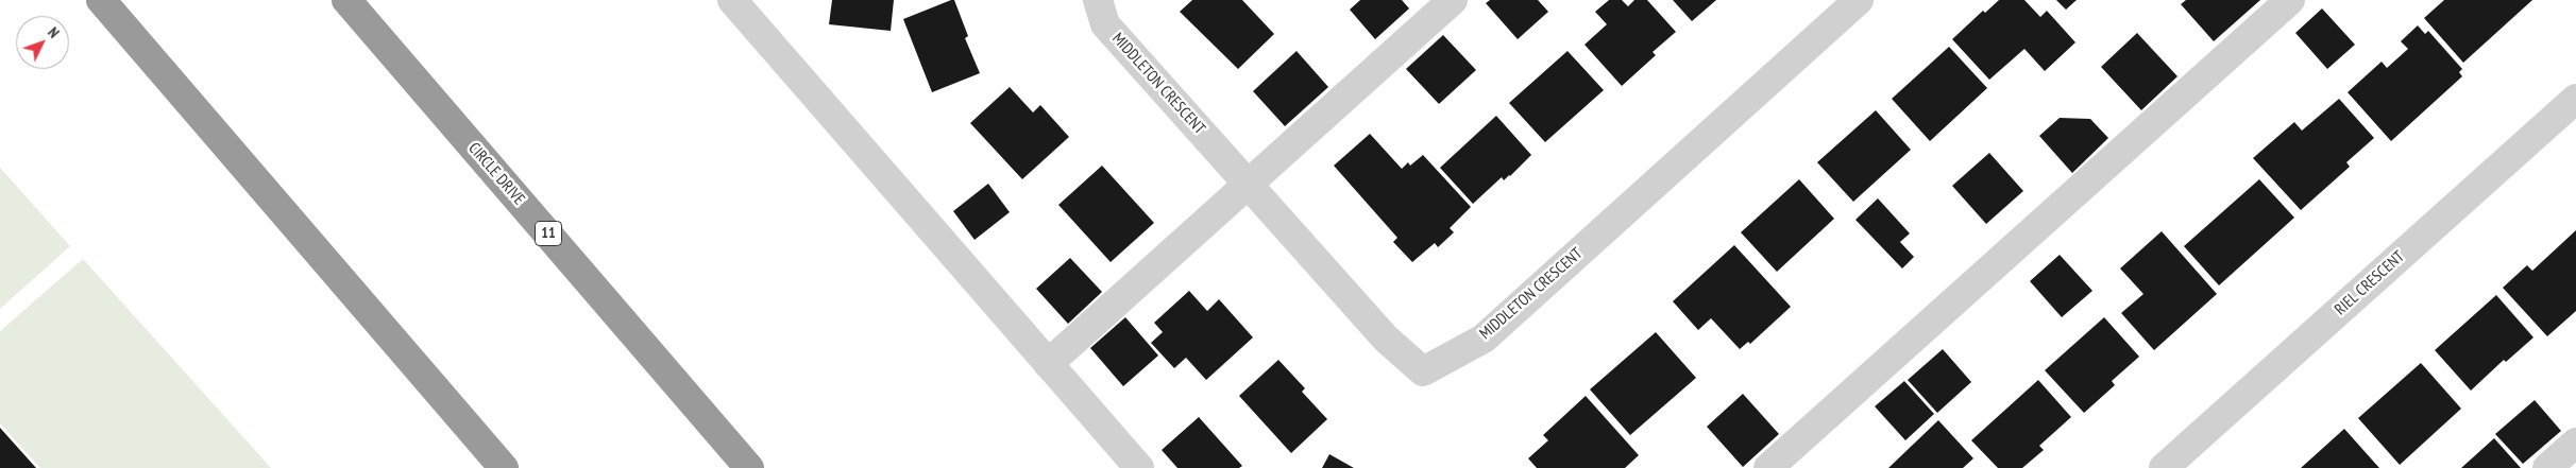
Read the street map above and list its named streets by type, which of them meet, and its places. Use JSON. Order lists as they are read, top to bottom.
{
  "streets": {
    "highway": ["CIRCLE DRIVE", "11"],
    "street": ["MIDDLETON CRESCENT", "RIEL CRESCENT"]
  },
  "north": "top right"
}
